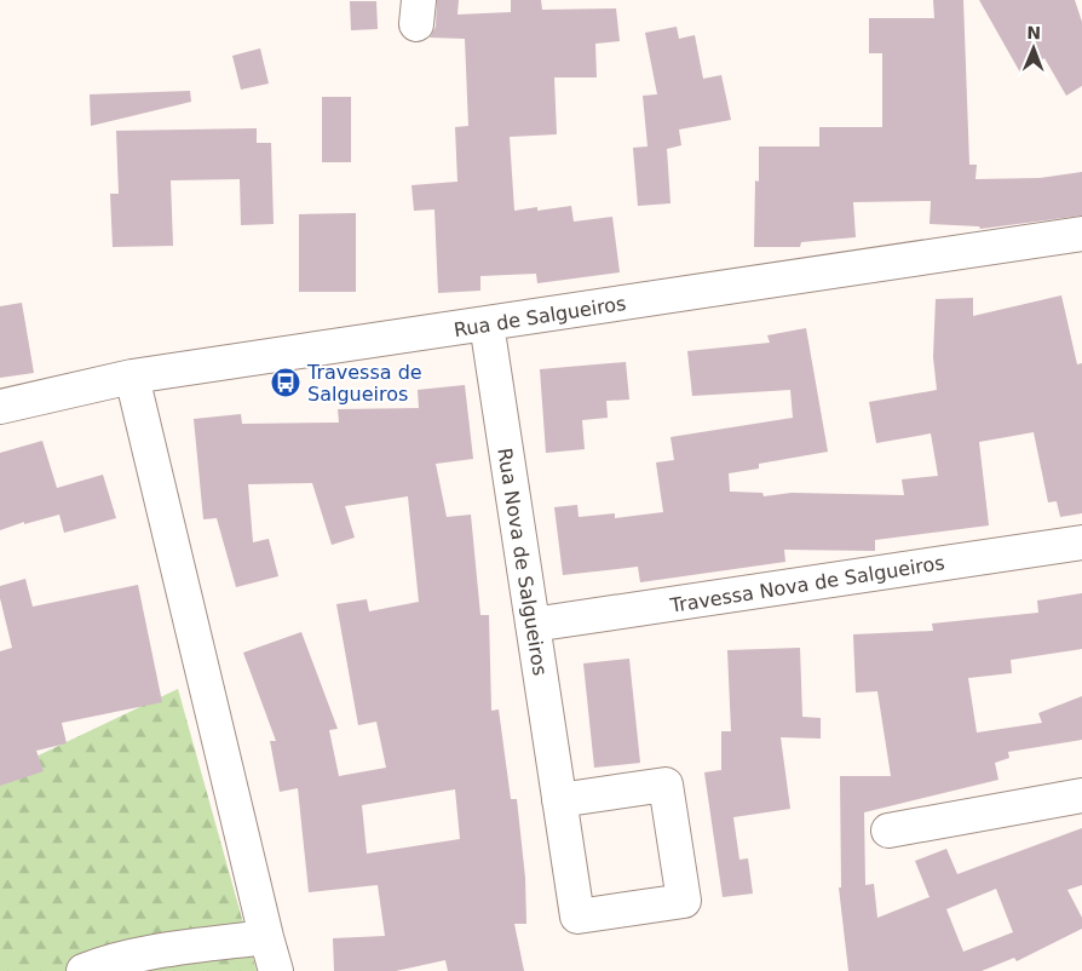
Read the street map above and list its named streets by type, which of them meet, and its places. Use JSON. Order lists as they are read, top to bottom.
{
  "streets": {
    "street": ["Rua de Salgueiros", "Rua Nova de Salgueiros", "Travessa Nova de Salgueiros"]
  },
  "crossings": [
    ["Rua de Salgueiros", "Rua Nova de Salgueiros"],
    ["Rua Nova de Salgueiros", "Travessa Nova de Salgueiros"]
  ],
  "places": {
    "bus stop": ["Travessa de Salgueiros"]
  },
  "north": "top"
}
